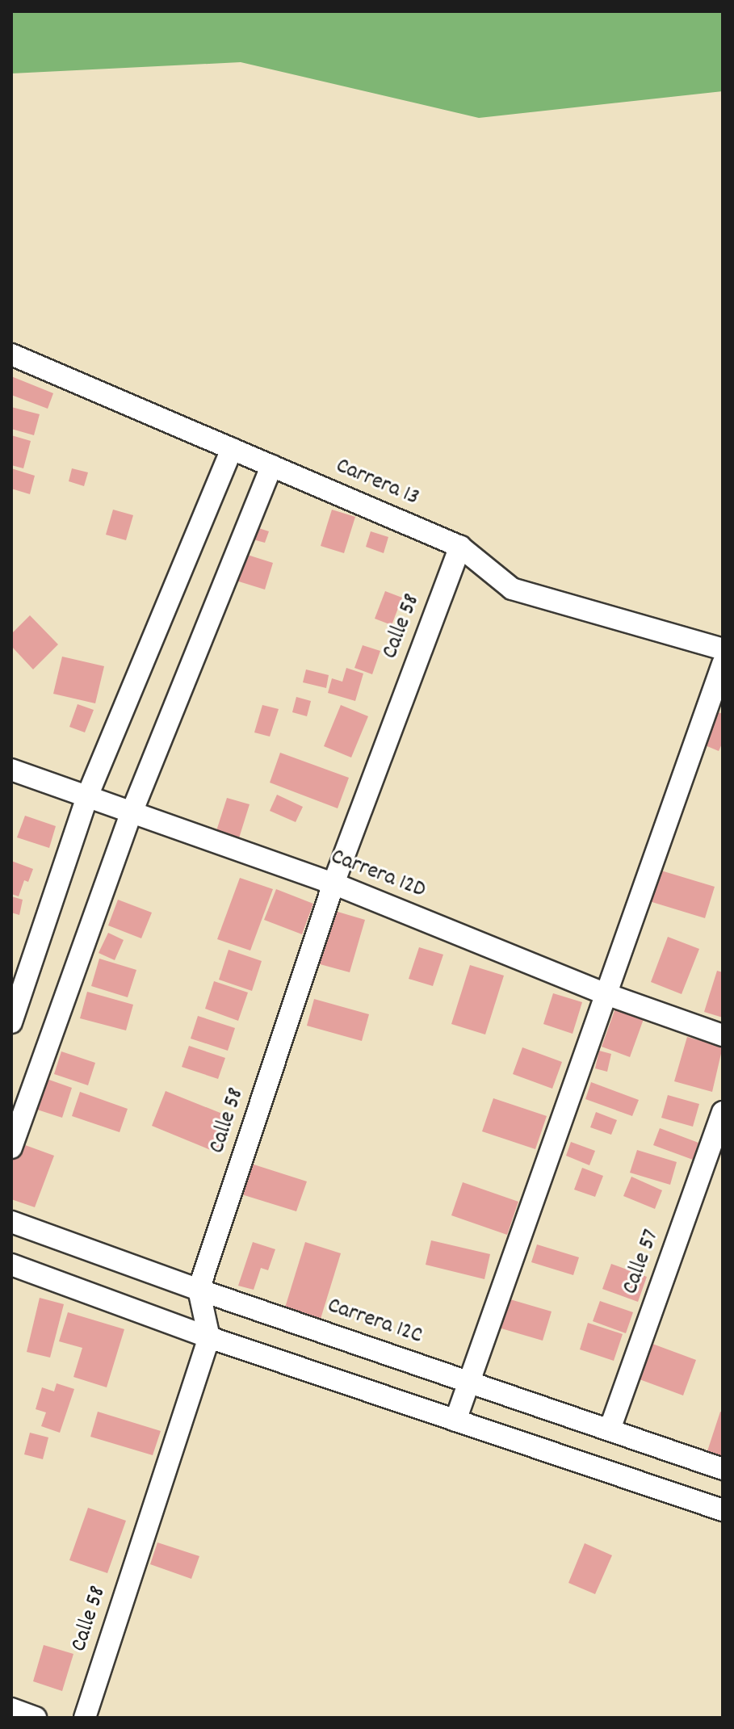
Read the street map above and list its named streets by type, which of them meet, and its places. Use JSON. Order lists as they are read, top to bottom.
{
  "streets": {
    "street": [
      "Carrera 13",
      "Calle 58",
      "Carrera 12D",
      "Calle 57",
      "Carrera 12C"
    ]
  },
  "crossings": [
    ["Carrera 13", "Calle 58"],
    ["Calle 58", "Carrera 12D"],
    ["Calle 58", "Carrera 12C"],
    ["Calle 57", "Carrera 12C"]
  ]
}
